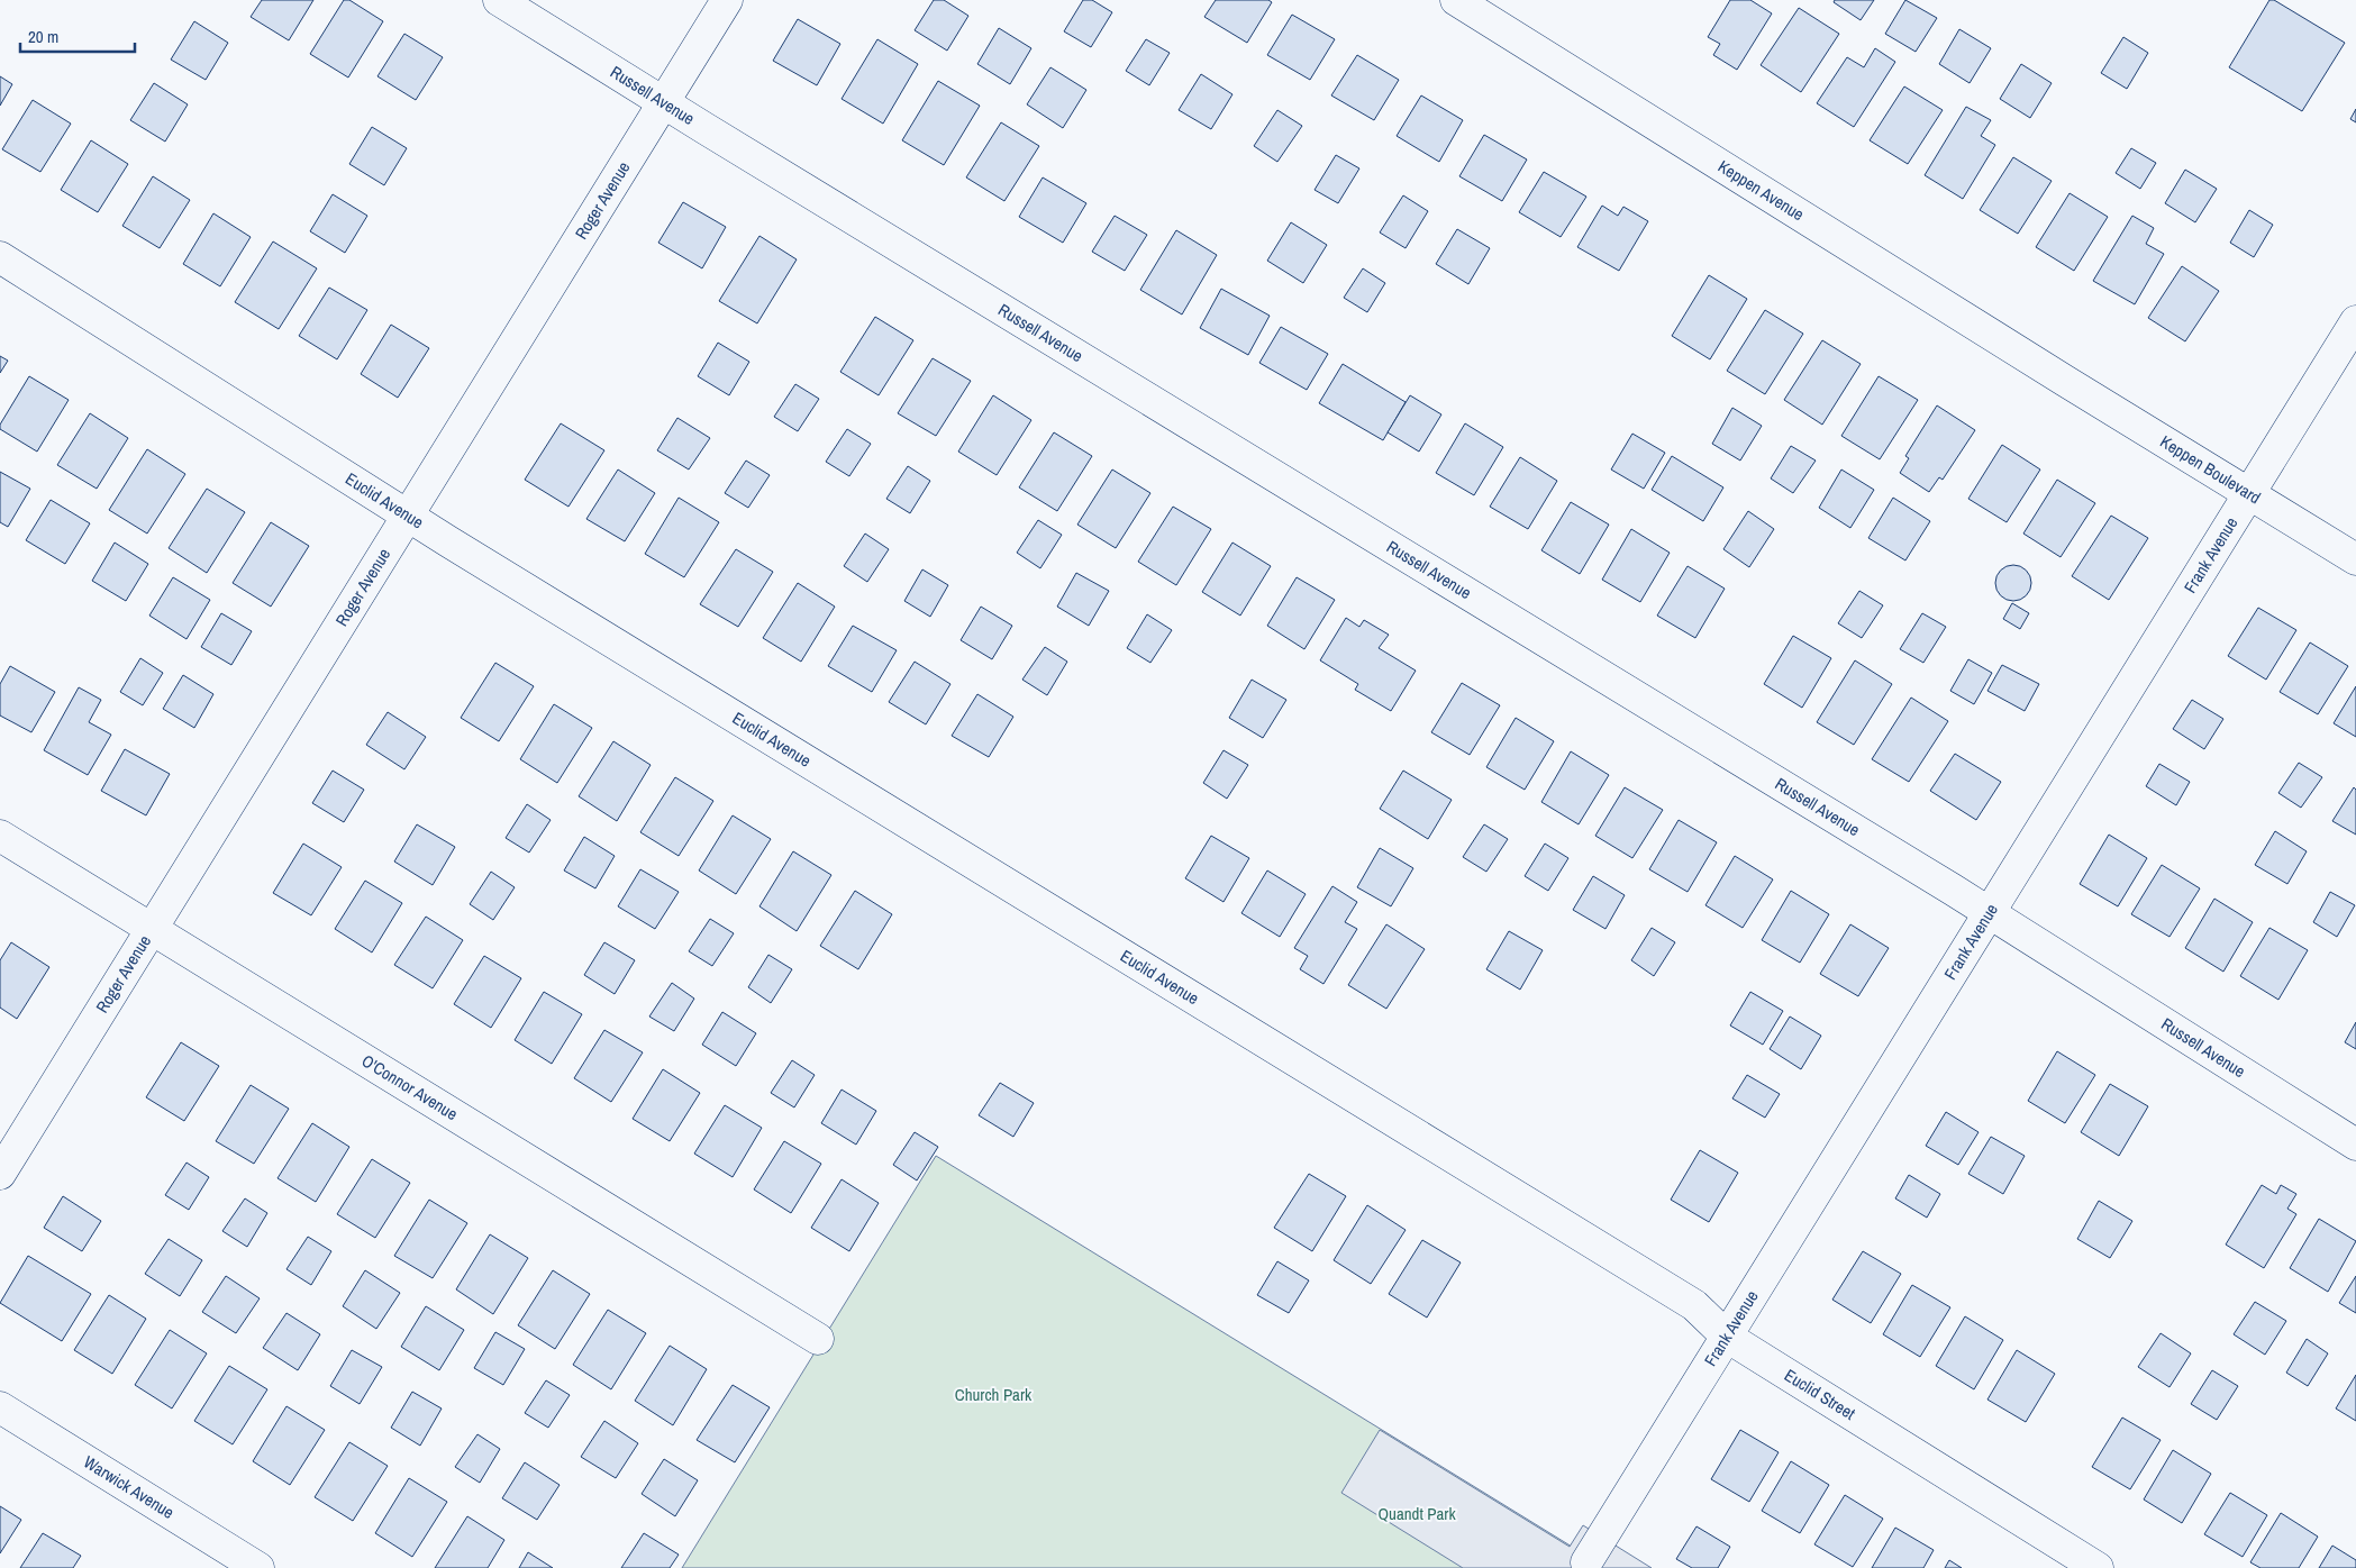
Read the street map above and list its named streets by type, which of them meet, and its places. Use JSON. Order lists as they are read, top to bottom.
{
  "streets": {
    "street": [
      "Russell Avenue",
      "Keppen Avenue",
      "Roger Avenue",
      "Keppen Boulevard",
      "Euclid Avenue",
      "Frank Avenue",
      "O'Connor Avenue",
      "Euclid Street",
      "Warwick Avenue"
    ]
  },
  "crossings": [
    ["Russell Avenue", "Roger Avenue"],
    ["Russell Avenue", "Frank Avenue"],
    ["Keppen Avenue", "Keppen Boulevard"],
    ["Roger Avenue", "Euclid Avenue"],
    ["Roger Avenue", "O'Connor Avenue"],
    ["Keppen Boulevard", "Frank Avenue"],
    ["Euclid Avenue", "Euclid Street"],
    ["Frank Avenue", "Euclid Street"]
  ],
  "parks": ["Church Park", "Quandt Park"],
  "scale_bar": "20 m"
}
